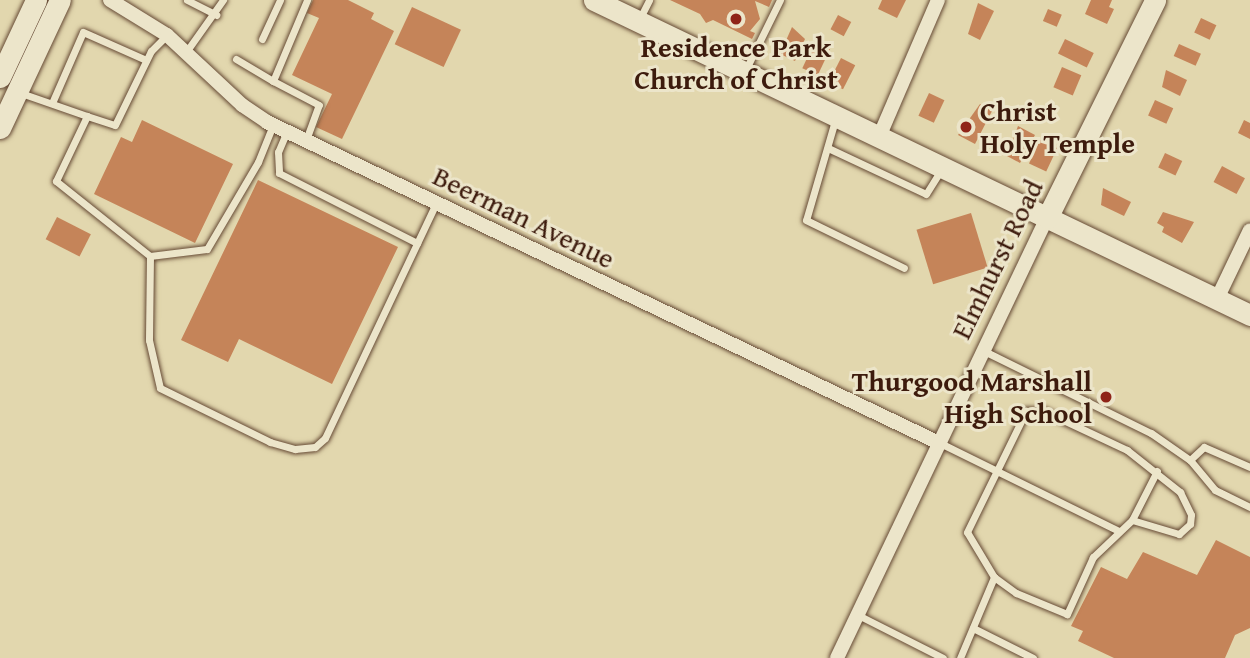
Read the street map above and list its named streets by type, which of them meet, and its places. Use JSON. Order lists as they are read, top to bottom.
{
  "streets": {
    "street": ["Beerman Avenue", "Elmhurst Road"]
  },
  "crossings": [
    ["Beerman Avenue", "Elmhurst Road"]
  ],
  "places": ["Residence Park Church of Christ", "Christ Holy Temple", "Thurgood Marshall High School"]
}
